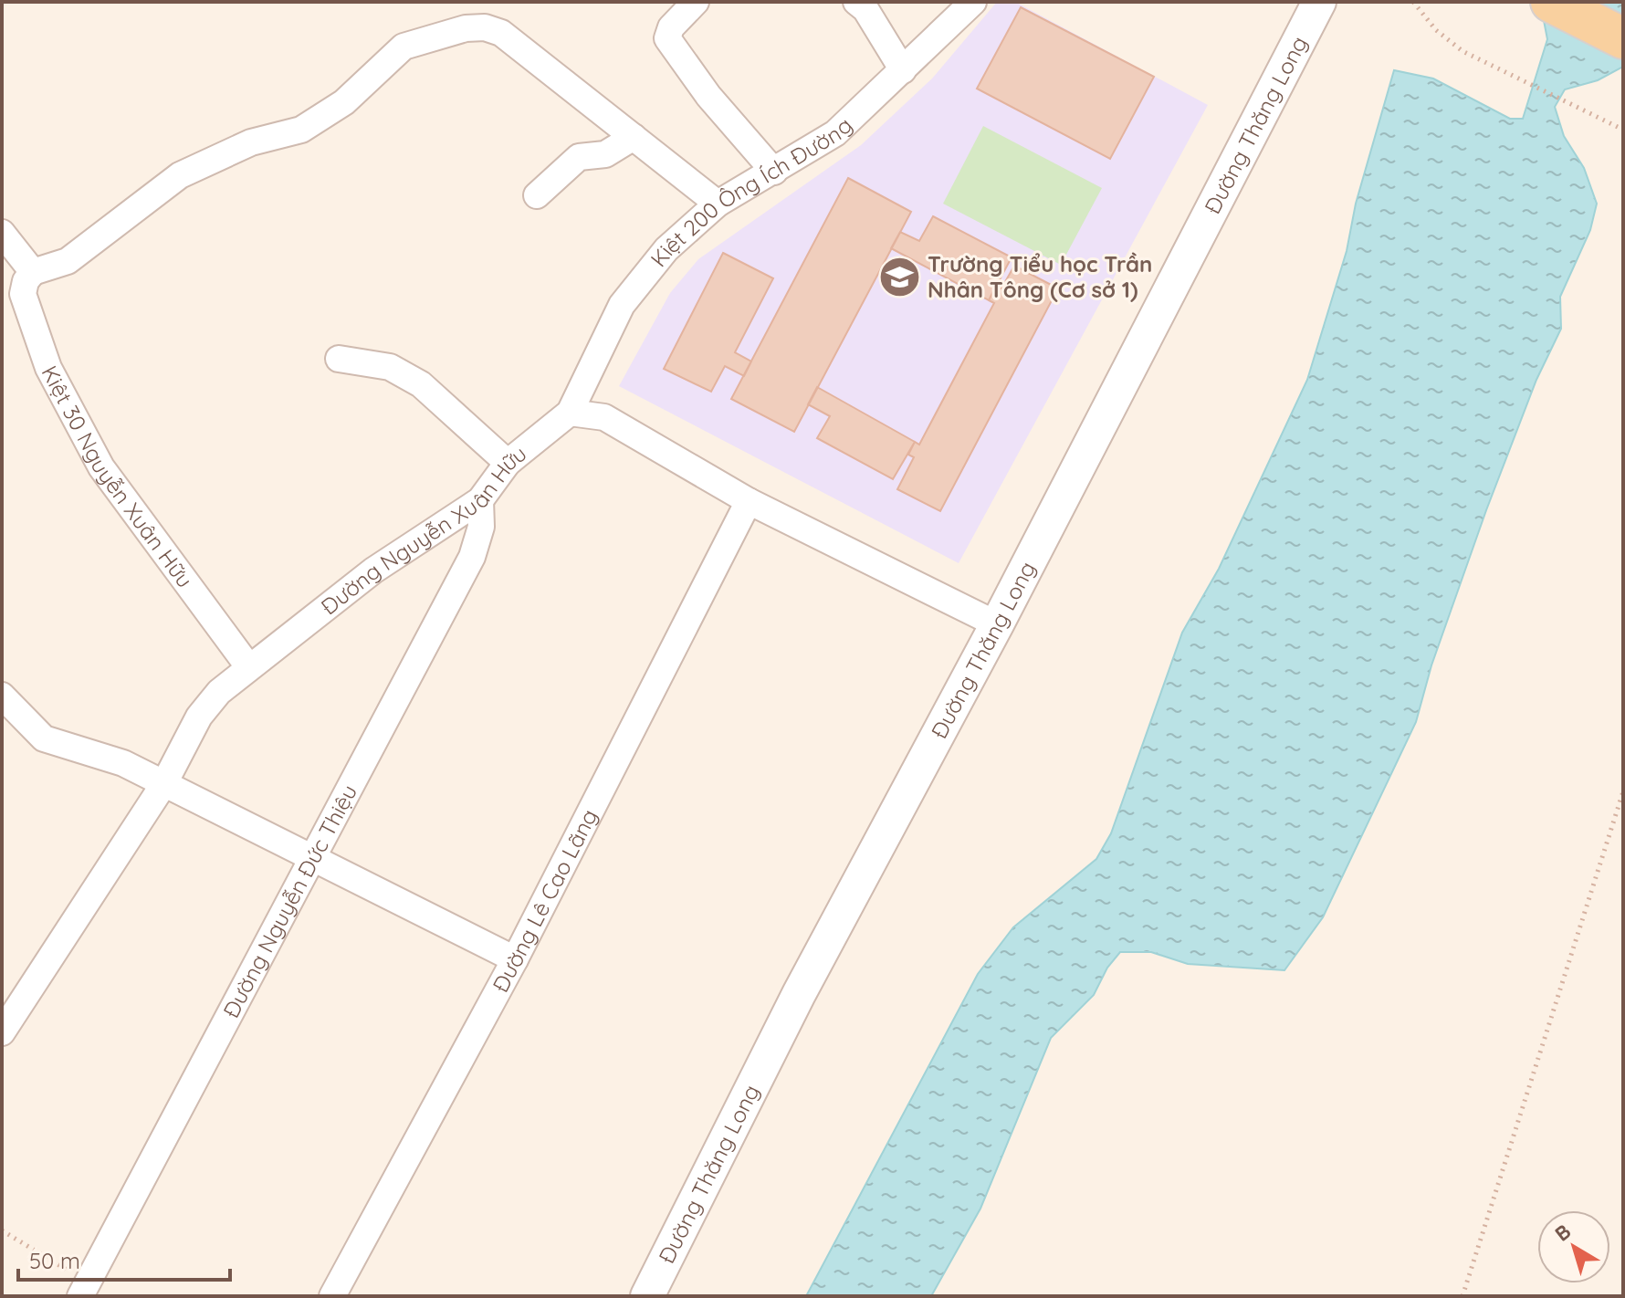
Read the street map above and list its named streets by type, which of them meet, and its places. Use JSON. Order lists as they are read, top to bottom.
{
  "streets": {
    "street": [
      "Đường Thăng Long",
      "Kiệt 200 Ông Ích Đường",
      "Kiệt 30 Nguyễn Xuân Hữu",
      "Đường Nguyễn Xuân Hữu",
      "Đường Nguyễn Đức Thiệu",
      "Đường Lê Cao Lãng"
    ]
  },
  "crossings": [
    ["Kiệt 200 Ông Ích Đường", "Đường Nguyễn Xuân Hữu"],
    ["Kiệt 30 Nguyễn Xuân Hữu", "Đường Nguyễn Xuân Hữu"],
    ["Đường Nguyễn Xuân Hữu", "Đường Nguyễn Đức Thiệu"]
  ],
  "places": {
    "school or university": ["Trường Tiểu học Trần Nhân Tông (Cơ sở 1)"]
  },
  "scale_bar": "50 m",
  "north": "top left"
}
